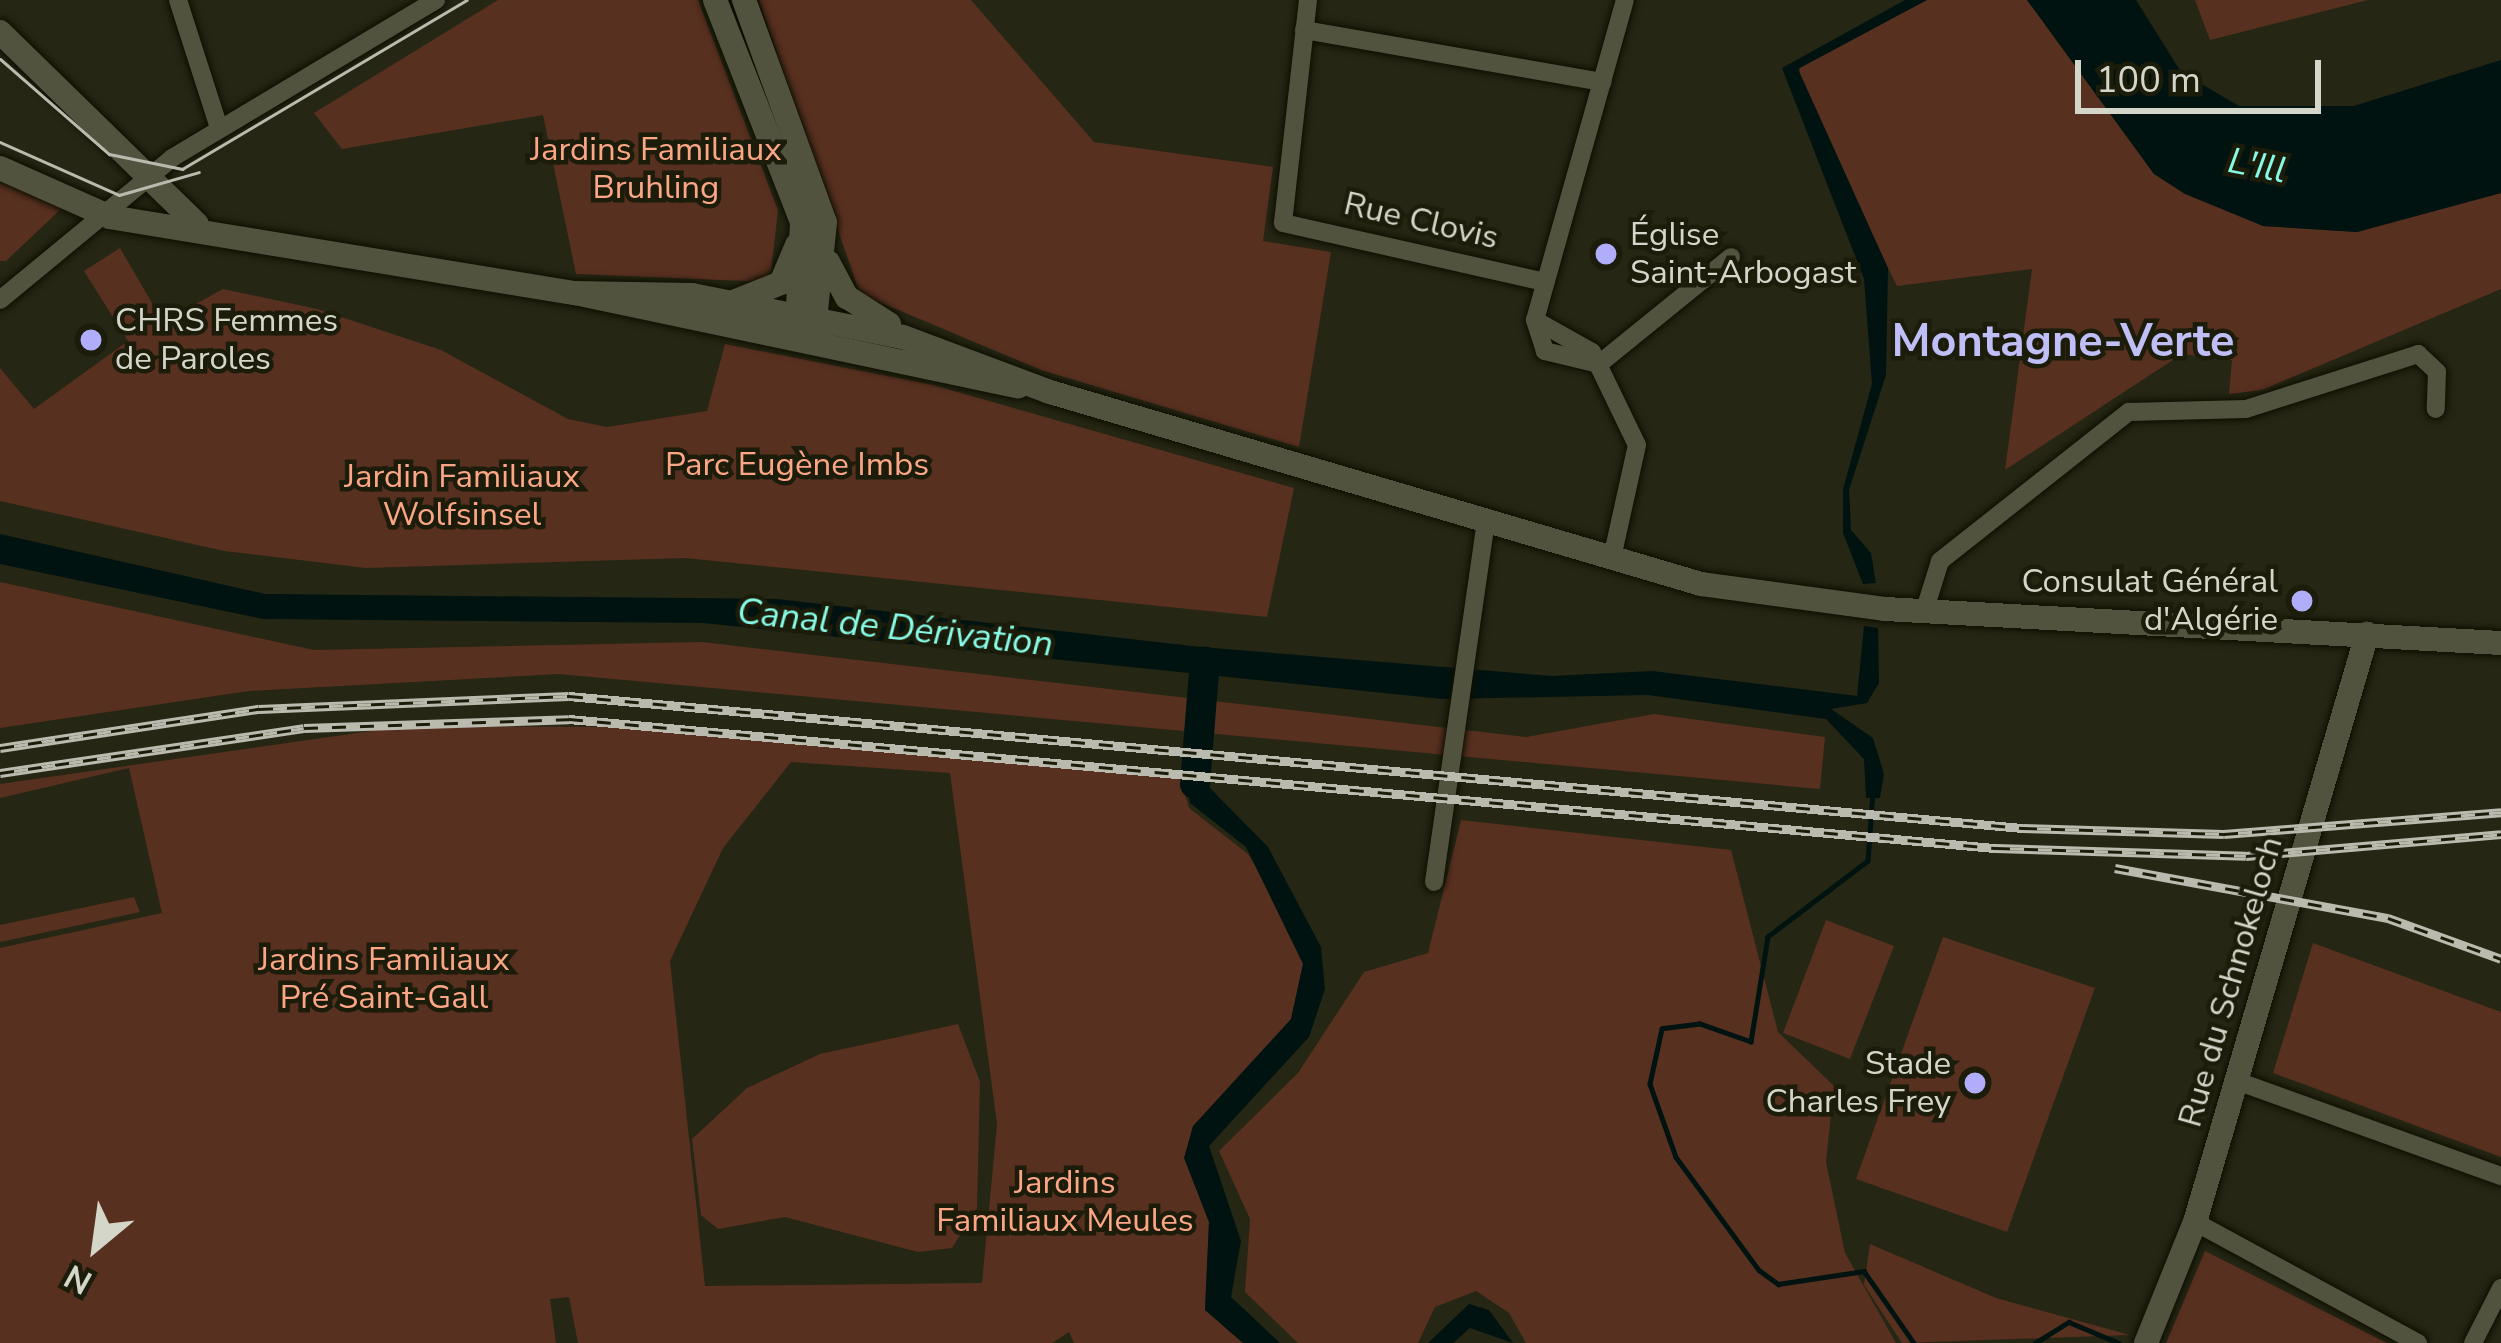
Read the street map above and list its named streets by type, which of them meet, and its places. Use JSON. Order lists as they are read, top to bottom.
{
  "streets": {
    "main road": ["Rue du Schnokeloch"],
    "street": ["Rue Clovis"]
  },
  "districts": ["Montagne-Verte"],
  "water": ["L'Ill", "Canal de Dérivation"],
  "parks": [
    "Jardins Familiaux Bruhling",
    "Parc Eugène Imbs",
    "Jardin Familiaux Wolfsinsel",
    "Jardins Familiaux Pré Saint-Gall",
    "Jardins Familiaux Meules"
  ],
  "places": [
    "Église Saint-Arbogast",
    "CHRS Femmes de Paroles",
    "Consulat Général d'Algérie",
    "Stade Charles Frey"
  ],
  "scale_bar": "100 m",
  "north": "bottom left"
}
